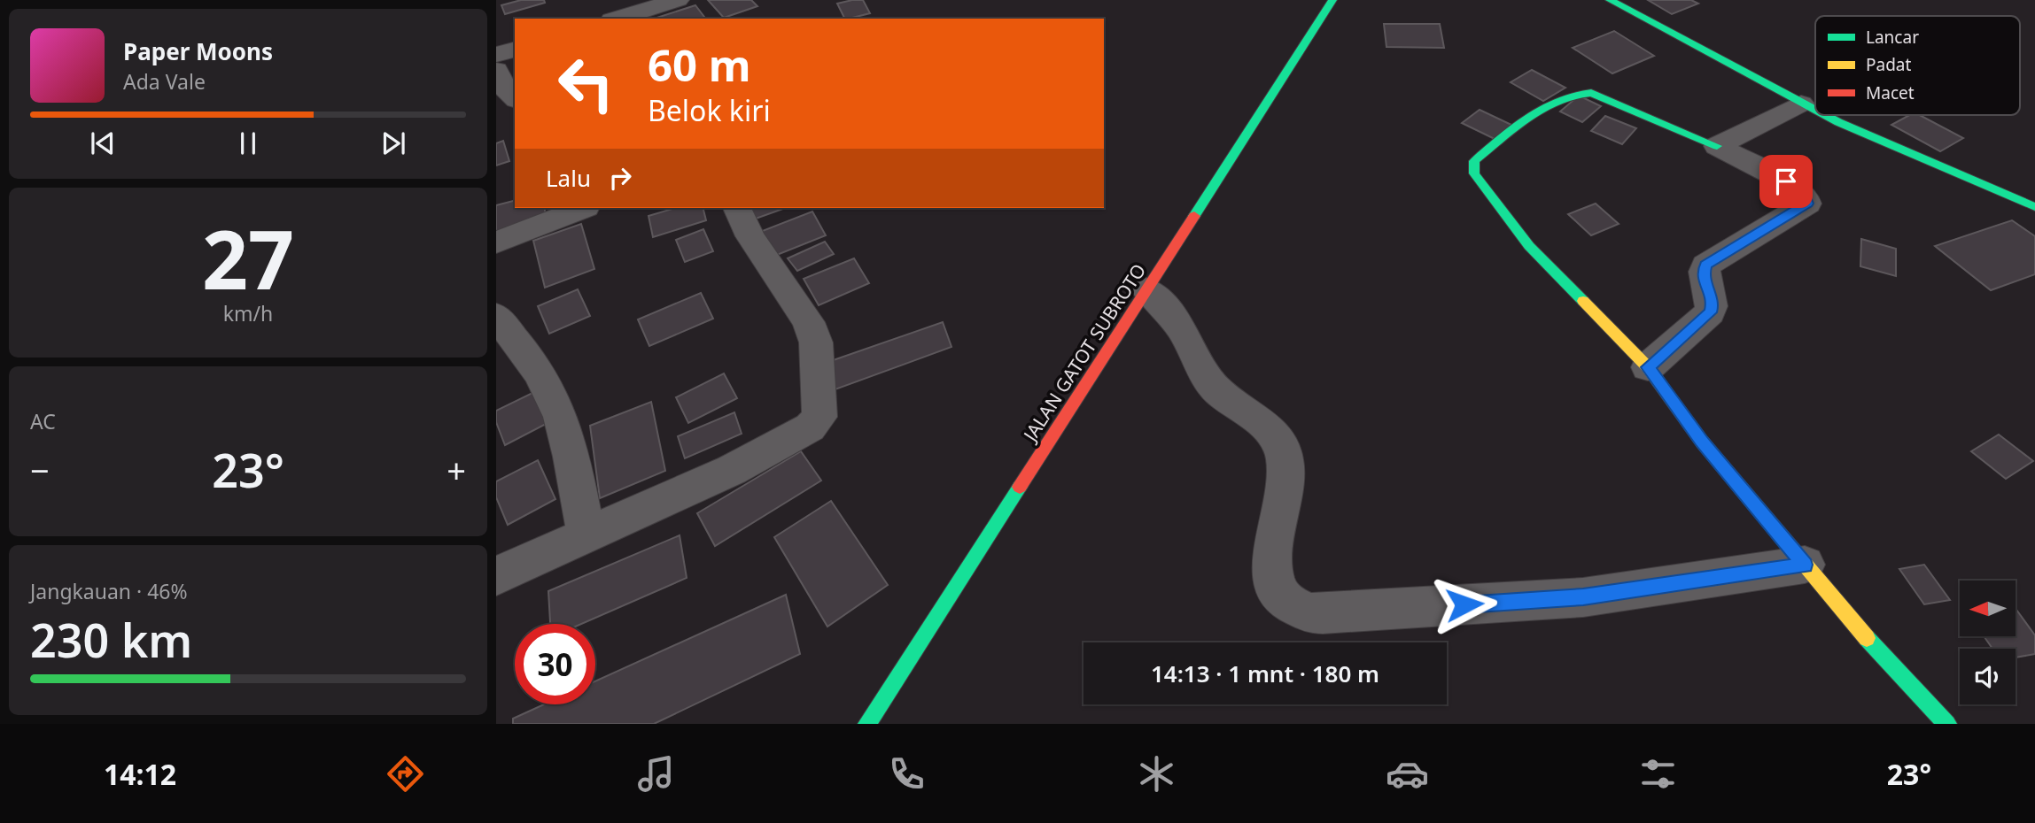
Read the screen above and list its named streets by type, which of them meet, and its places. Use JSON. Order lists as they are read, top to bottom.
{
  "streets": {
    "street": ["JALAN GATOT SUBROTO"]
  },
  "legend": ["Lancar", "Padat", "Macet"],
  "north": "left",
  "page": {
    "turn": ["60 m", "Belok kiri"],
    "song": ["Paper Moons", "Ada Vale"],
    "then": "Lalu",
    "tile": [
      ["27", "km/h"],
      "AC",
      ["Jangkauan · 46%", "230 km"]
    ],
    "heat": ["−", "23°", "+"],
    "limit": "30",
    "trip": "14:13 · 1 mnt · 180 m",
    "tabs": ["14:12", "23°"]
  }
}
